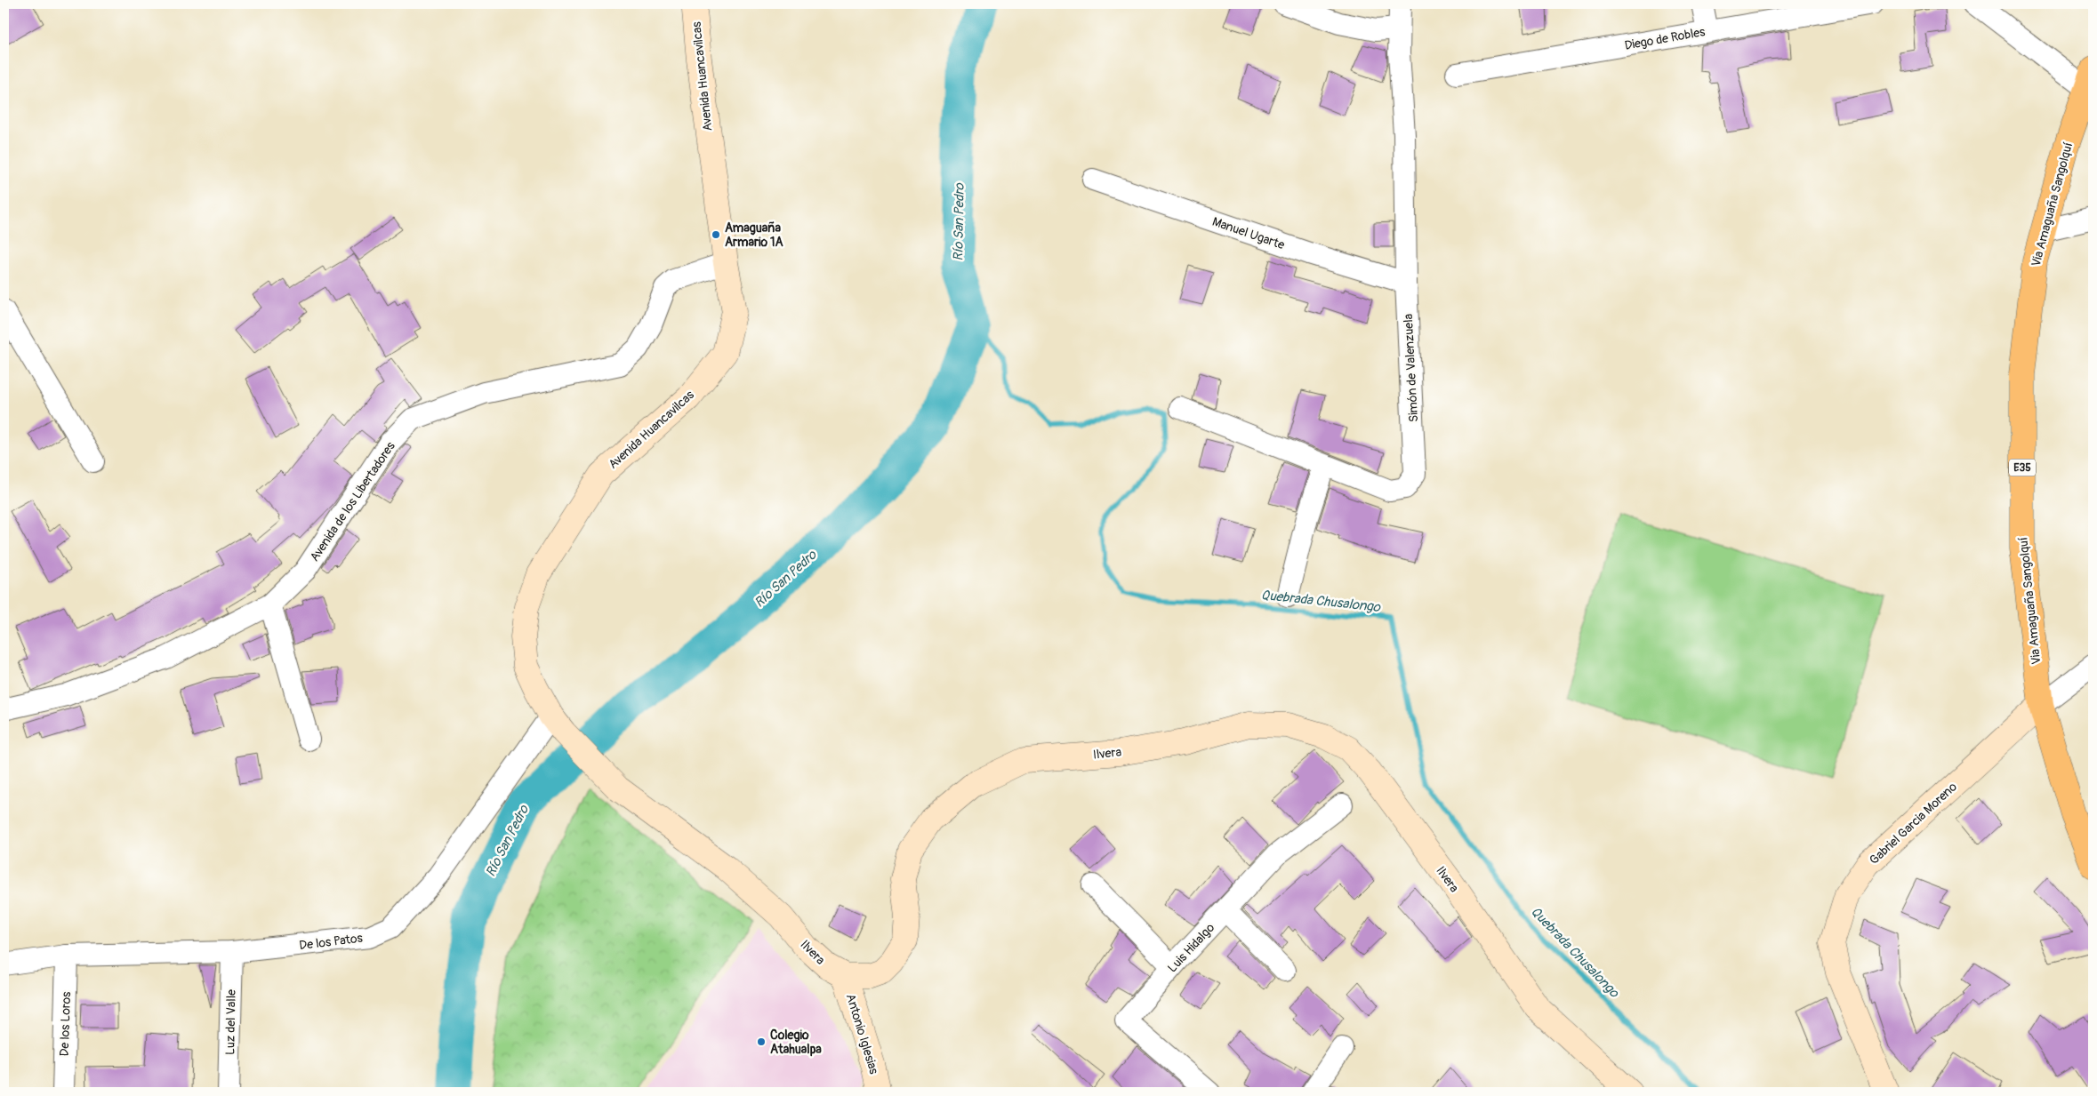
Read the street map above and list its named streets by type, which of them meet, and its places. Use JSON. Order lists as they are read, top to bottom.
{
  "streets": {
    "highway": ["Via Amaguaña Sangolquí", "E35"],
    "street": [
      "Diego de Robles",
      "Avenida Huancavilcas",
      "Manuel Ugarte",
      "Simón de Valenzuela",
      "Avenida de los Libertadores",
      "Ilvera",
      "Gabriel Garcia Moreno",
      "De los Patos",
      "Luis Hidalgo",
      "Luz del Valle",
      "De los Loros",
      "Antonio Iglesias"
    ]
  },
  "crossings": [
    ["Avenida Huancavilcas", "Avenida de los Libertadores"],
    ["Avenida Huancavilcas", "Ilvera"],
    ["Avenida Huancavilcas", "De los Patos"],
    ["Via Amaguaña Sangolquí", "Gabriel Garcia Moreno"],
    ["Manuel Ugarte", "Simón de Valenzuela"],
    ["Ilvera", "Antonio Iglesias"],
    ["De los Patos", "Luz del Valle"],
    ["De los Patos", "De los Loros"]
  ],
  "water": ["Río San Pedro", "Quebrada Chusalongo"],
  "places": ["Amaguaña Armario 1A", "Colegio Atahualpa"]
}
